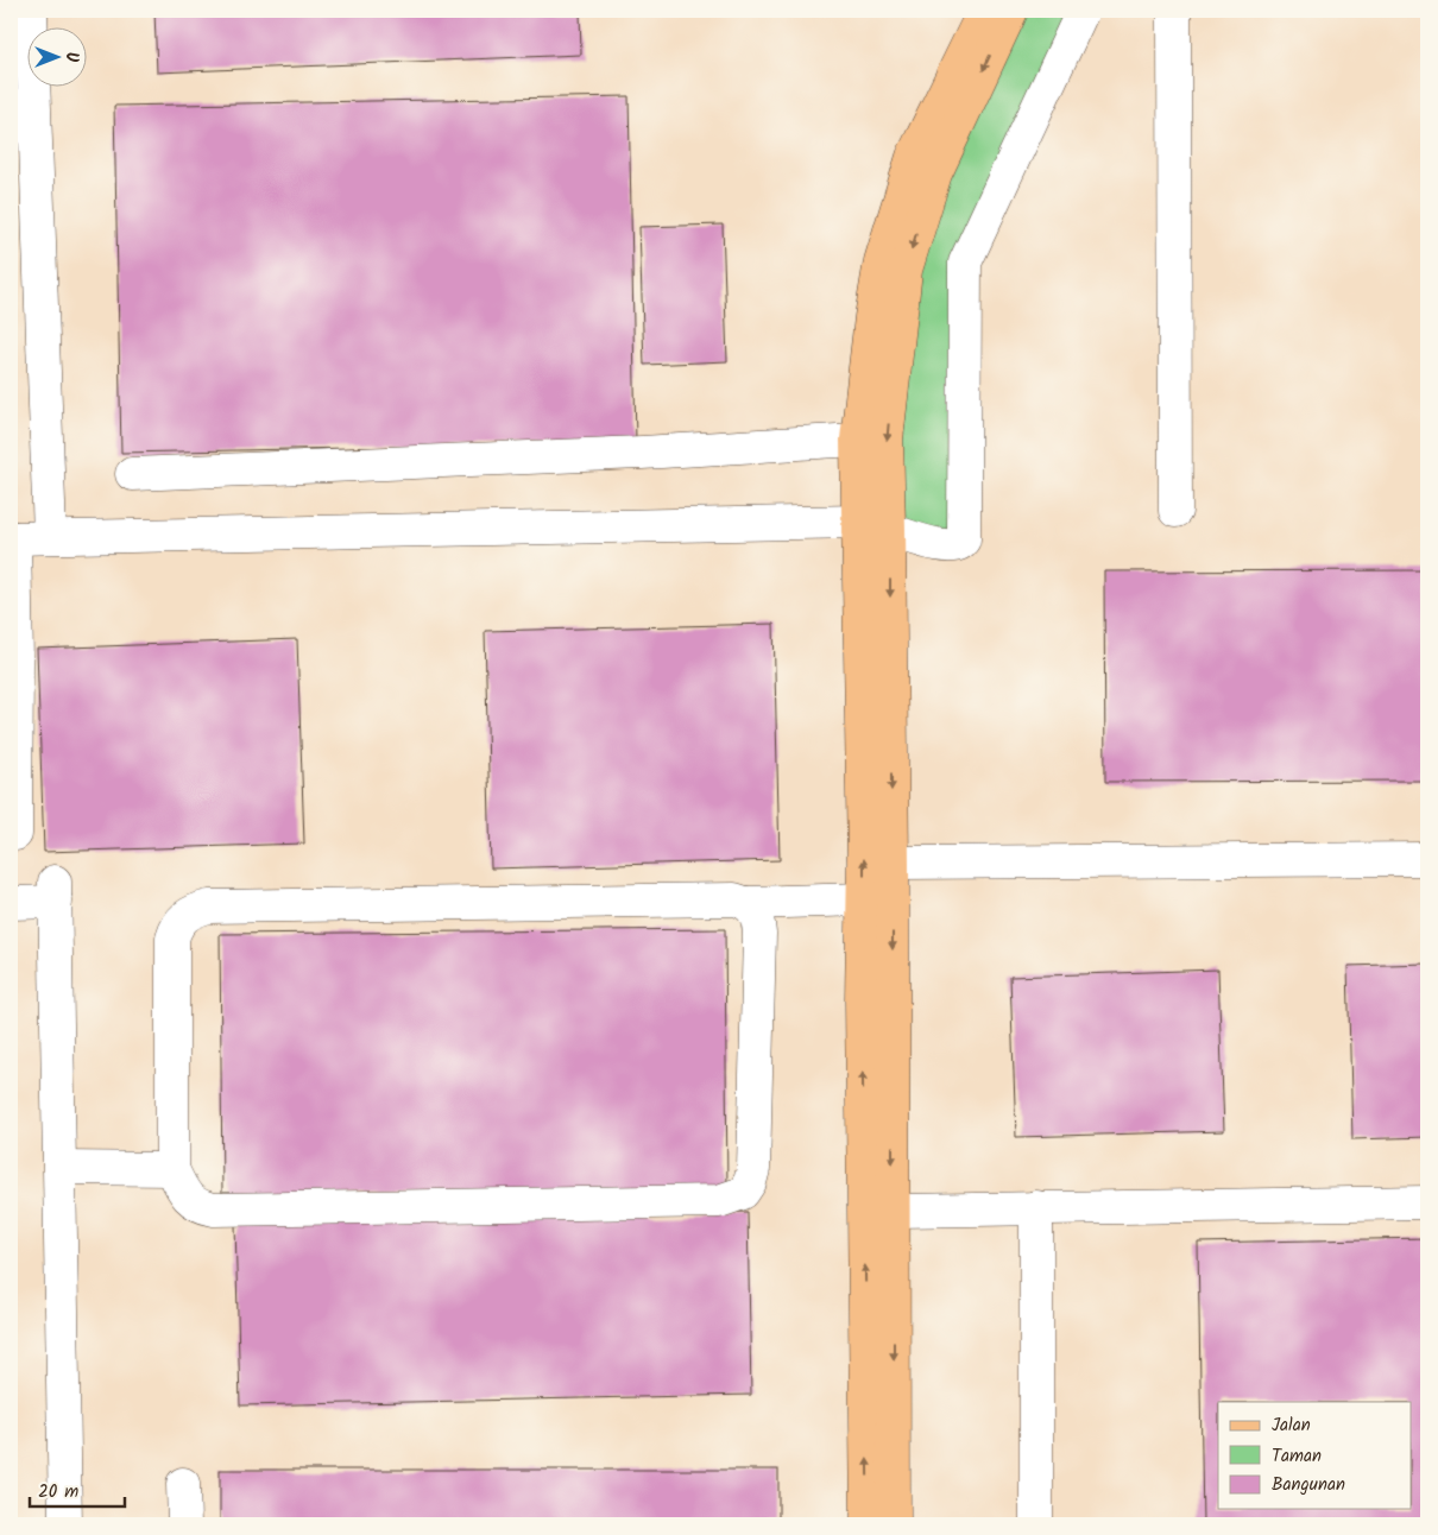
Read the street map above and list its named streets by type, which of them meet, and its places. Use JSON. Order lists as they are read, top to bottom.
{
  "legend": ["Jalan", "Taman", "Bangunan"],
  "scale_bar": "20 m",
  "north": "right"
}
